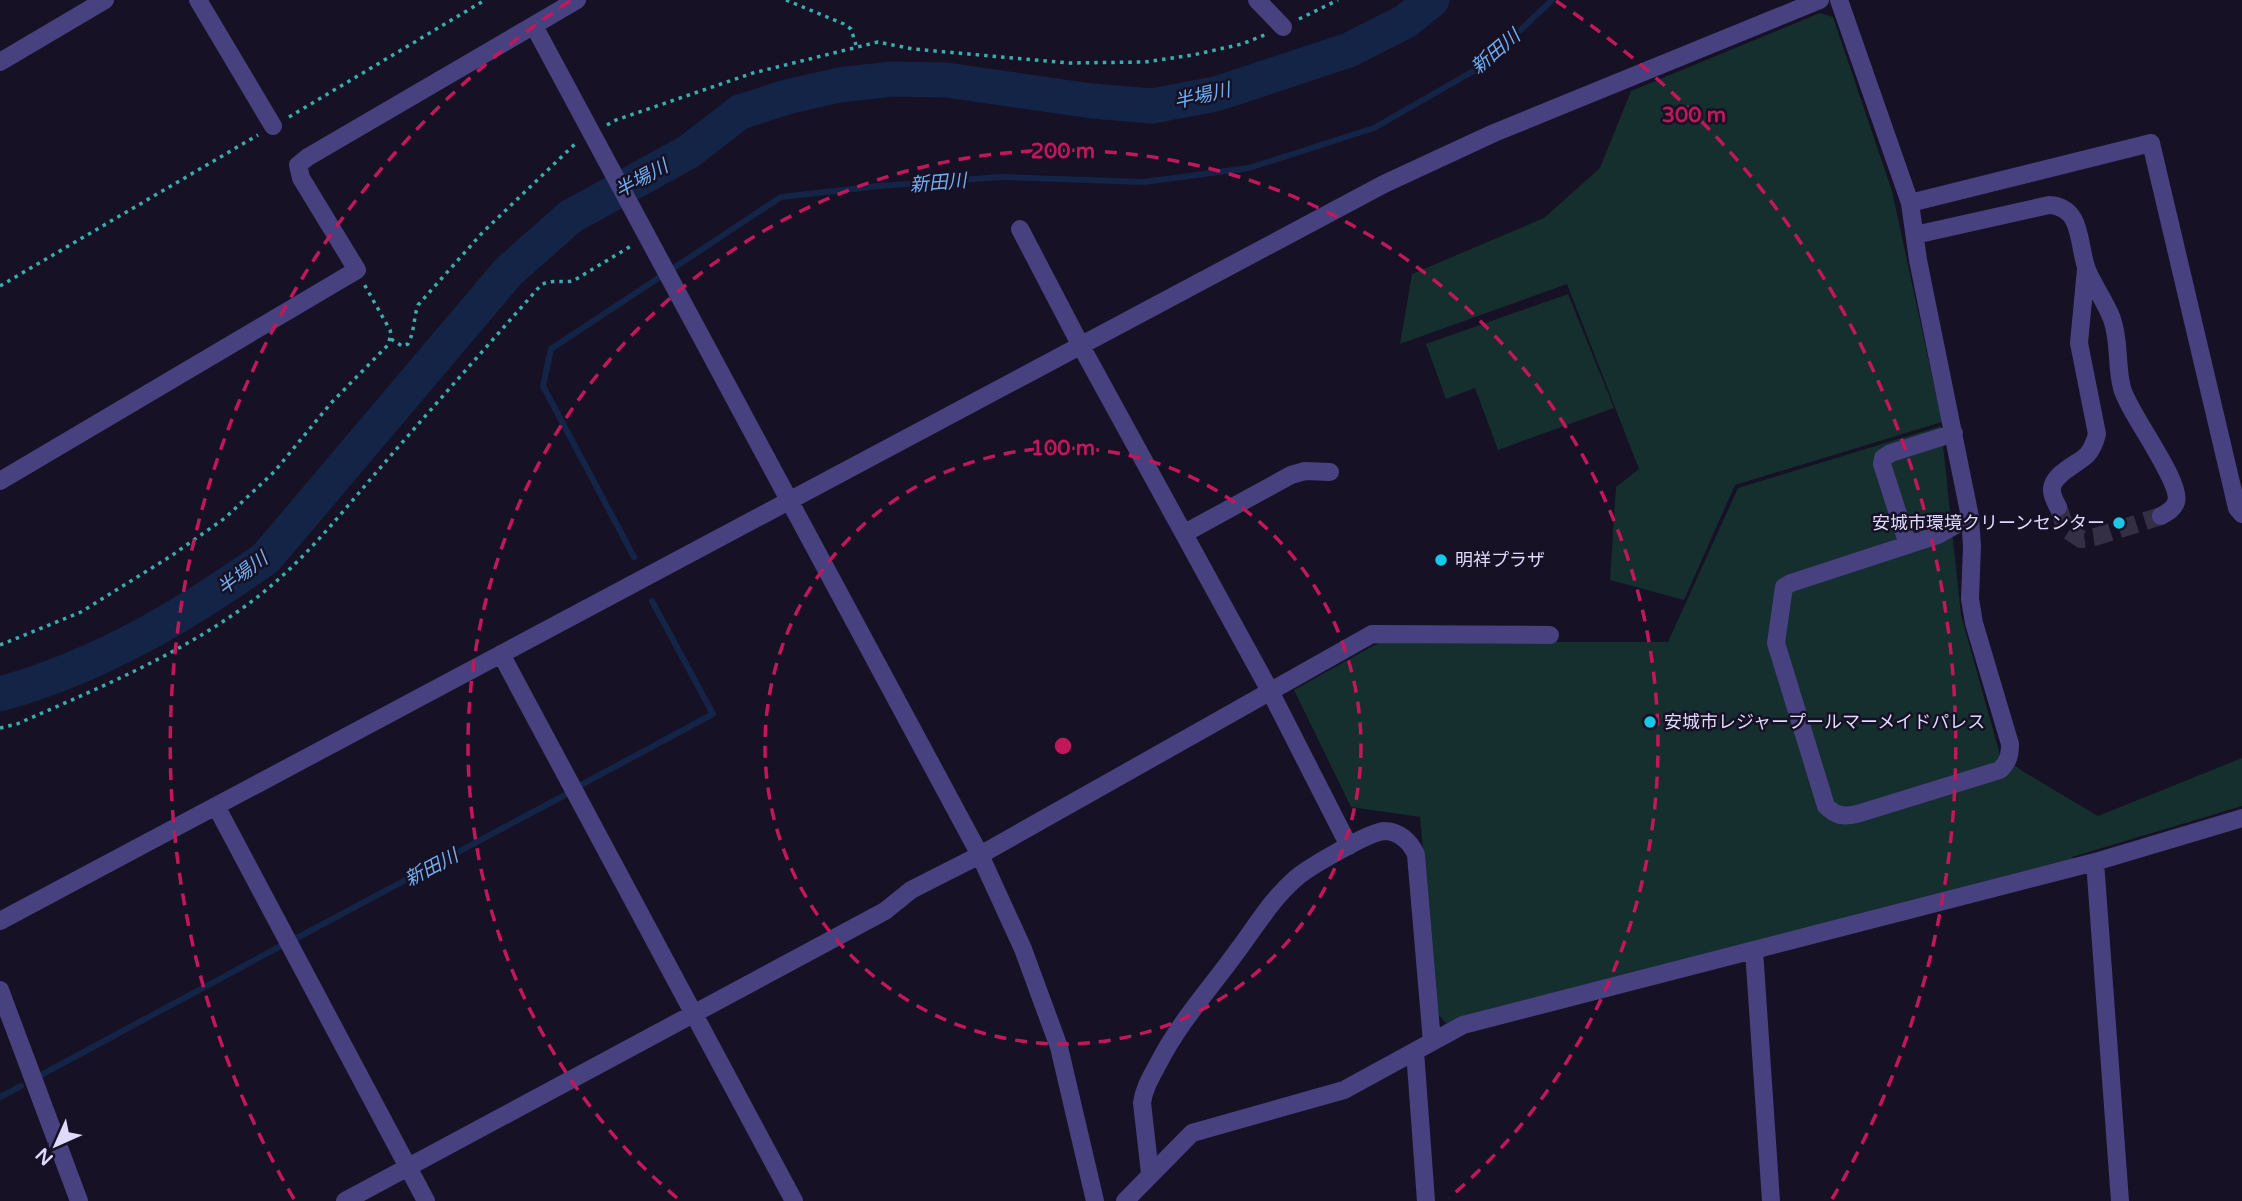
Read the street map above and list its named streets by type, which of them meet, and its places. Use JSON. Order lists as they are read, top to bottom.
{
  "water": ["新田川", "半場川"],
  "places": ["安城市環境クリーンセンター", "明祥プラザ", "安城市レジャープールマーメイドパレス"],
  "north": "bottom left",
  "rings": ["300 m", "200 m", "100 m"]
}
